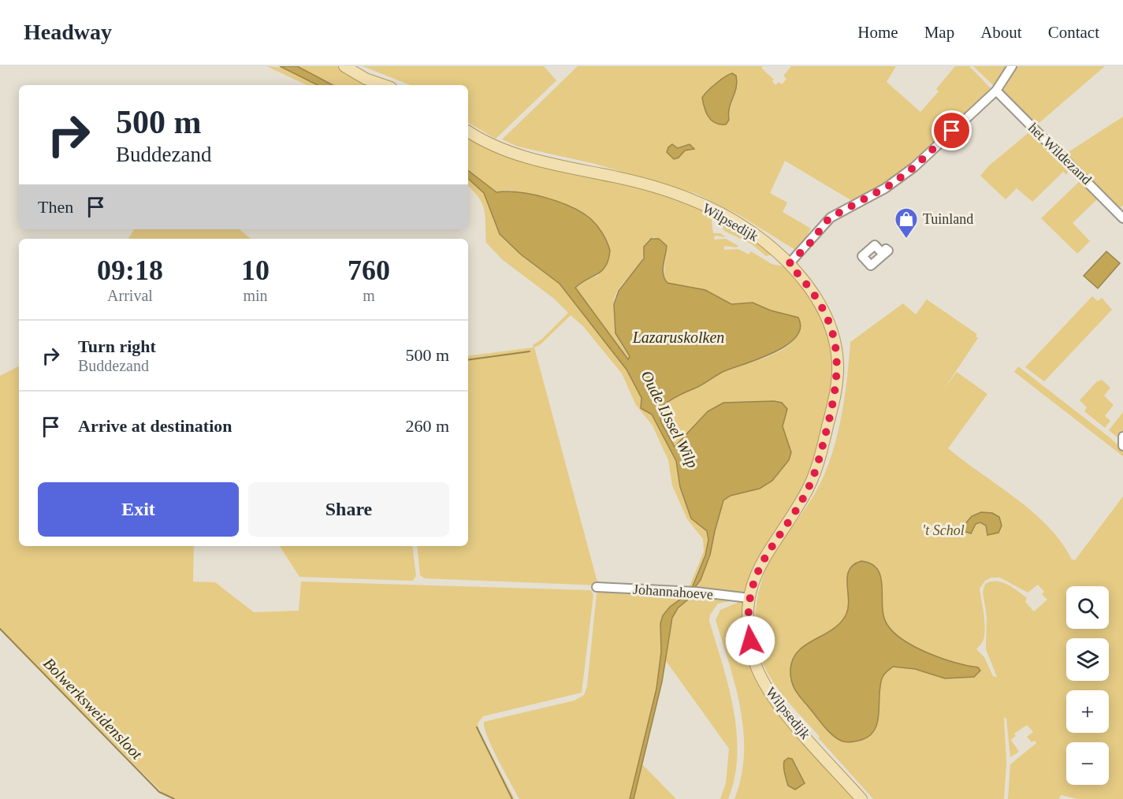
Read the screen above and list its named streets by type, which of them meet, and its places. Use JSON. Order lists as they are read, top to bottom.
{
  "streets": {
    "main road": ["Wilpsedijk"],
    "street": ["het Wildezand", "Johannahoeve"]
  },
  "crossings": [
    ["Wilpsedijk", "Johannahoeve"]
  ],
  "water": ["Lazaruskolken", "Oude IJssel Wilp", "Bolwerksweidensloot"],
  "parks": ["'t Schol"],
  "places": {
    "shop": ["Tuinland"]
  },
  "page": {
    "header": "Headway",
    "nav": [
      "Home",
      "Map",
      "About",
      "Contact"
    ],
    "turn": ["500 m", "Buddezand"],
    "then": "Then",
    "eta": [
      "09:18",
      "Arrival",
      "10",
      "min",
      "760",
      "m"
    ],
    "list": [
      {
        "name": "Turn right",
        "note": "Buddezand",
        "value": "500 m"
      },
      {
        "name": "Arrive at destination",
        "value": "260 m"
      }
    ],
    "buttons": ["Exit", "Share"],
    "map_buttons": ["+", "−"]
  }
}
